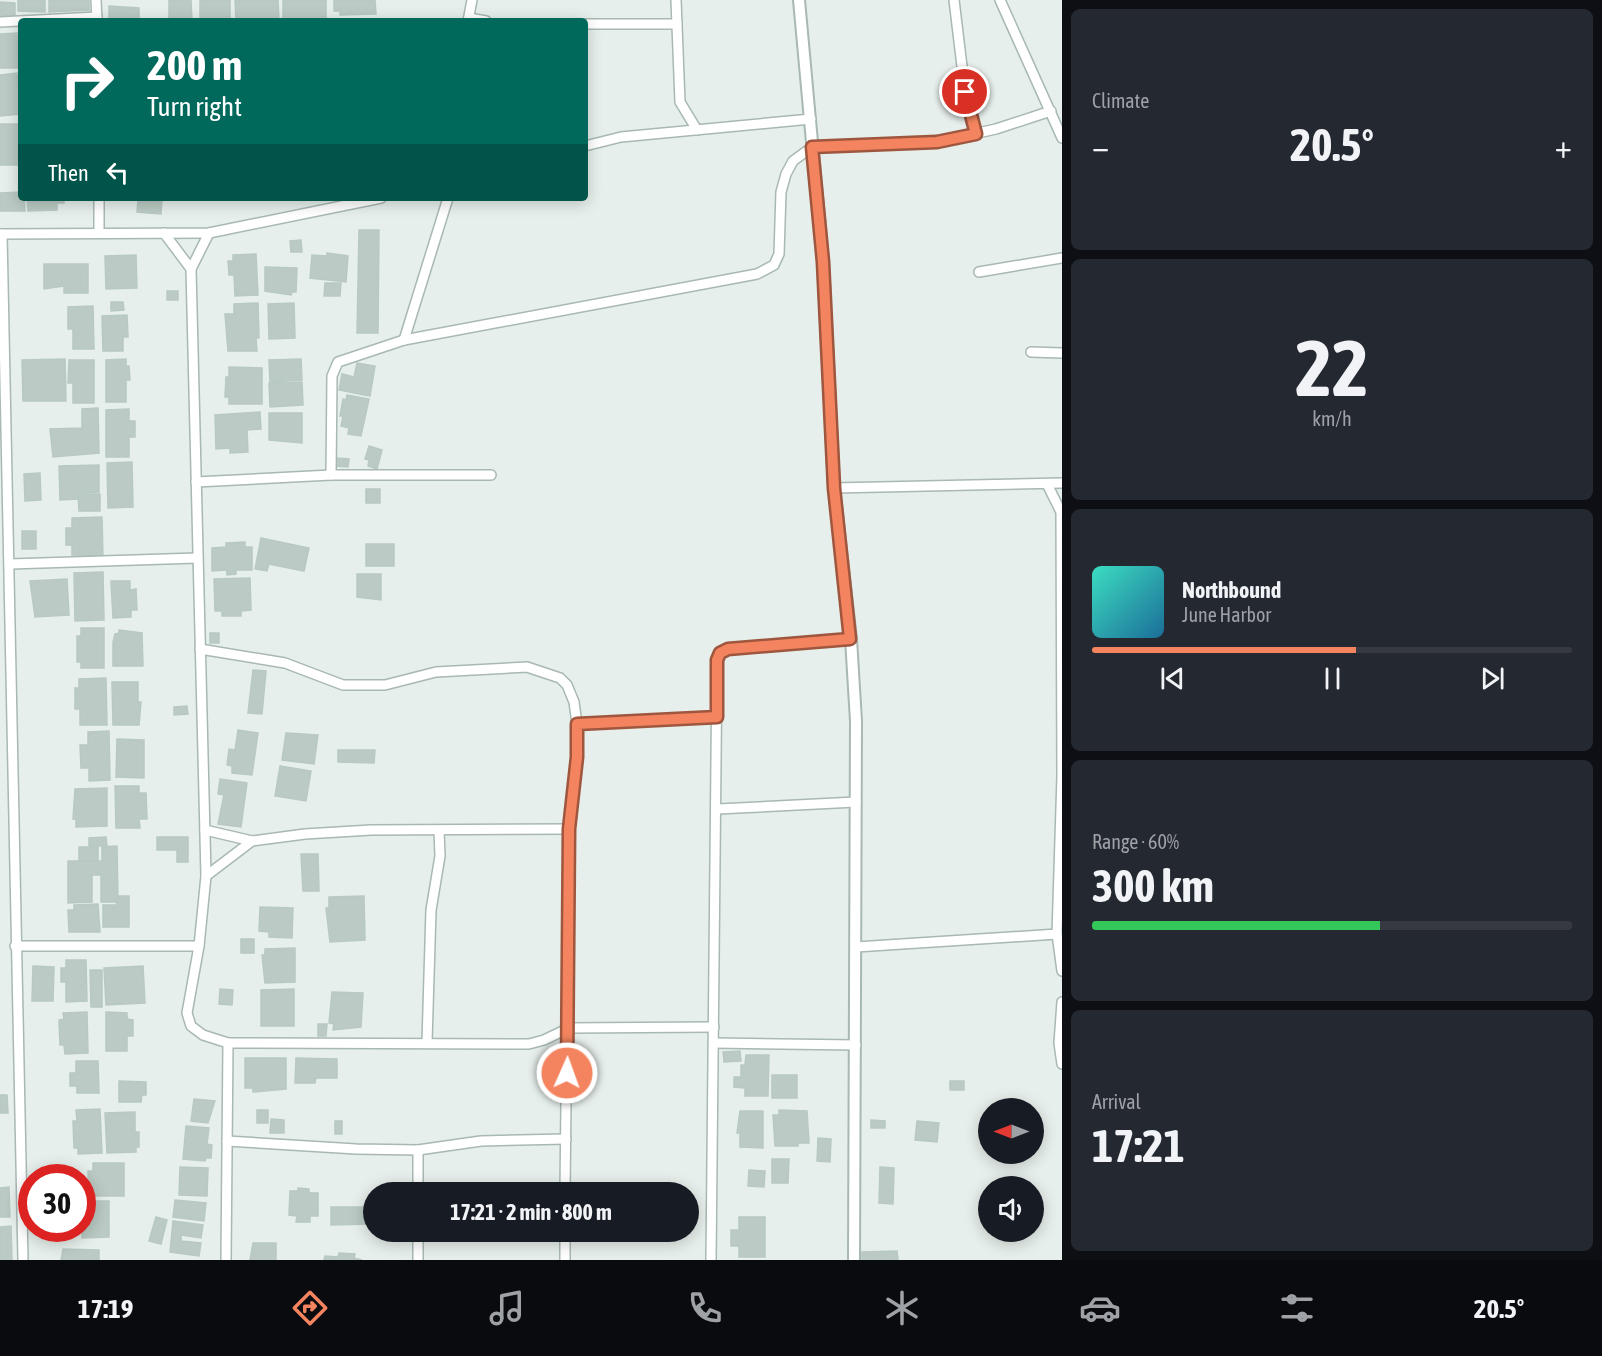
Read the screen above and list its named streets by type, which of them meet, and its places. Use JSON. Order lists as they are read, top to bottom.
{
  "north": "left",
  "page": {
    "tile": [
      "Climate",
      ["22", "km/h"],
      ["Range · 60%", "300 km"],
      ["Arrival", "17:21"]
    ],
    "turn": ["200 m", "Turn right"],
    "heat": ["−", "20.5°", "+"],
    "then": "Then",
    "song": ["Northbound", "June Harbor"],
    "limit": "30",
    "trip": "17:21 · 2 min · 800 m",
    "tabs": ["17:19", "20.5°"]
  }
}
